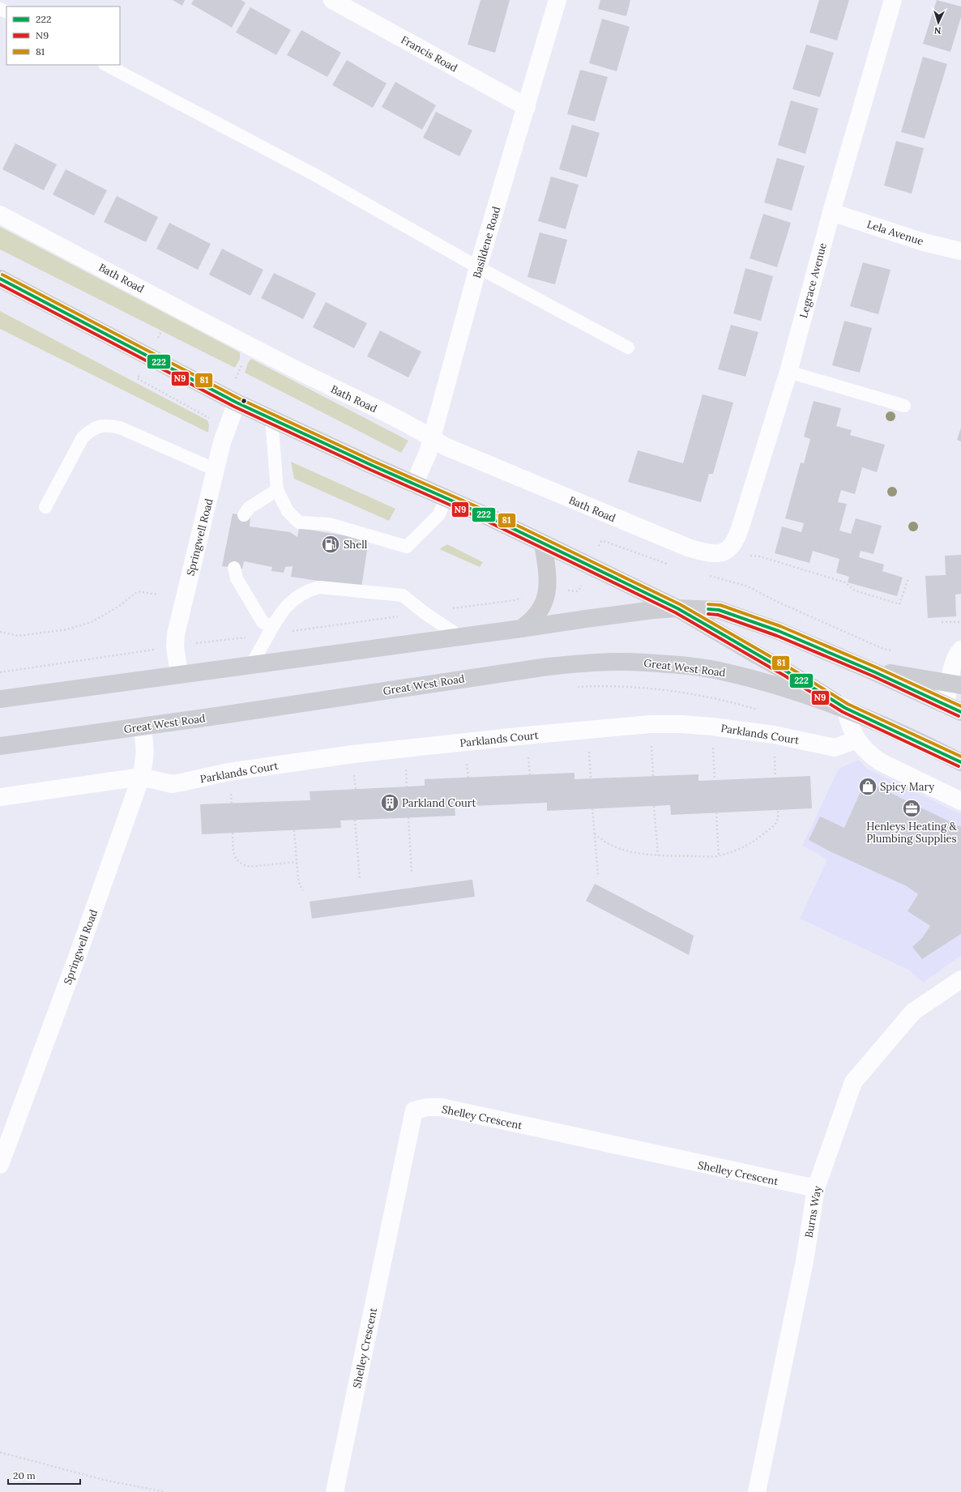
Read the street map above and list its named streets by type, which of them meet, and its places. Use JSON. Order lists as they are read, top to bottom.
{
  "streets": {
    "highway": ["Great West Road"],
    "street": [
      "Francis Road",
      "Lela Avenue",
      "Basildene Road",
      "Bath Road",
      "Legrace Avenue",
      "Springwell Road",
      "Parklands Court",
      "Shelley Crescent",
      "Burns Way"
    ]
  },
  "crossings": [
    ["Francis Road", "Basildene Road"],
    ["Lela Avenue", "Legrace Avenue"],
    ["Basildene Road", "Bath Road"],
    ["Bath Road", "Legrace Avenue"],
    ["Springwell Road", "Great West Road"],
    ["Springwell Road", "Parklands Court"],
    ["Shelley Crescent", "Burns Way"]
  ],
  "places": {
    "fuel station": ["Shell"],
    "shop": ["Spicy Mary"],
    "building": ["Parkland Court"],
    "office": ["Henleys Heating & Plumbing Supplies"]
  },
  "lines": ["transit line 81", "transit line 222", "transit line N9"],
  "legend": ["222", "N9", "81"],
  "scale_bar": "20 m",
  "north": "bottom"
}
